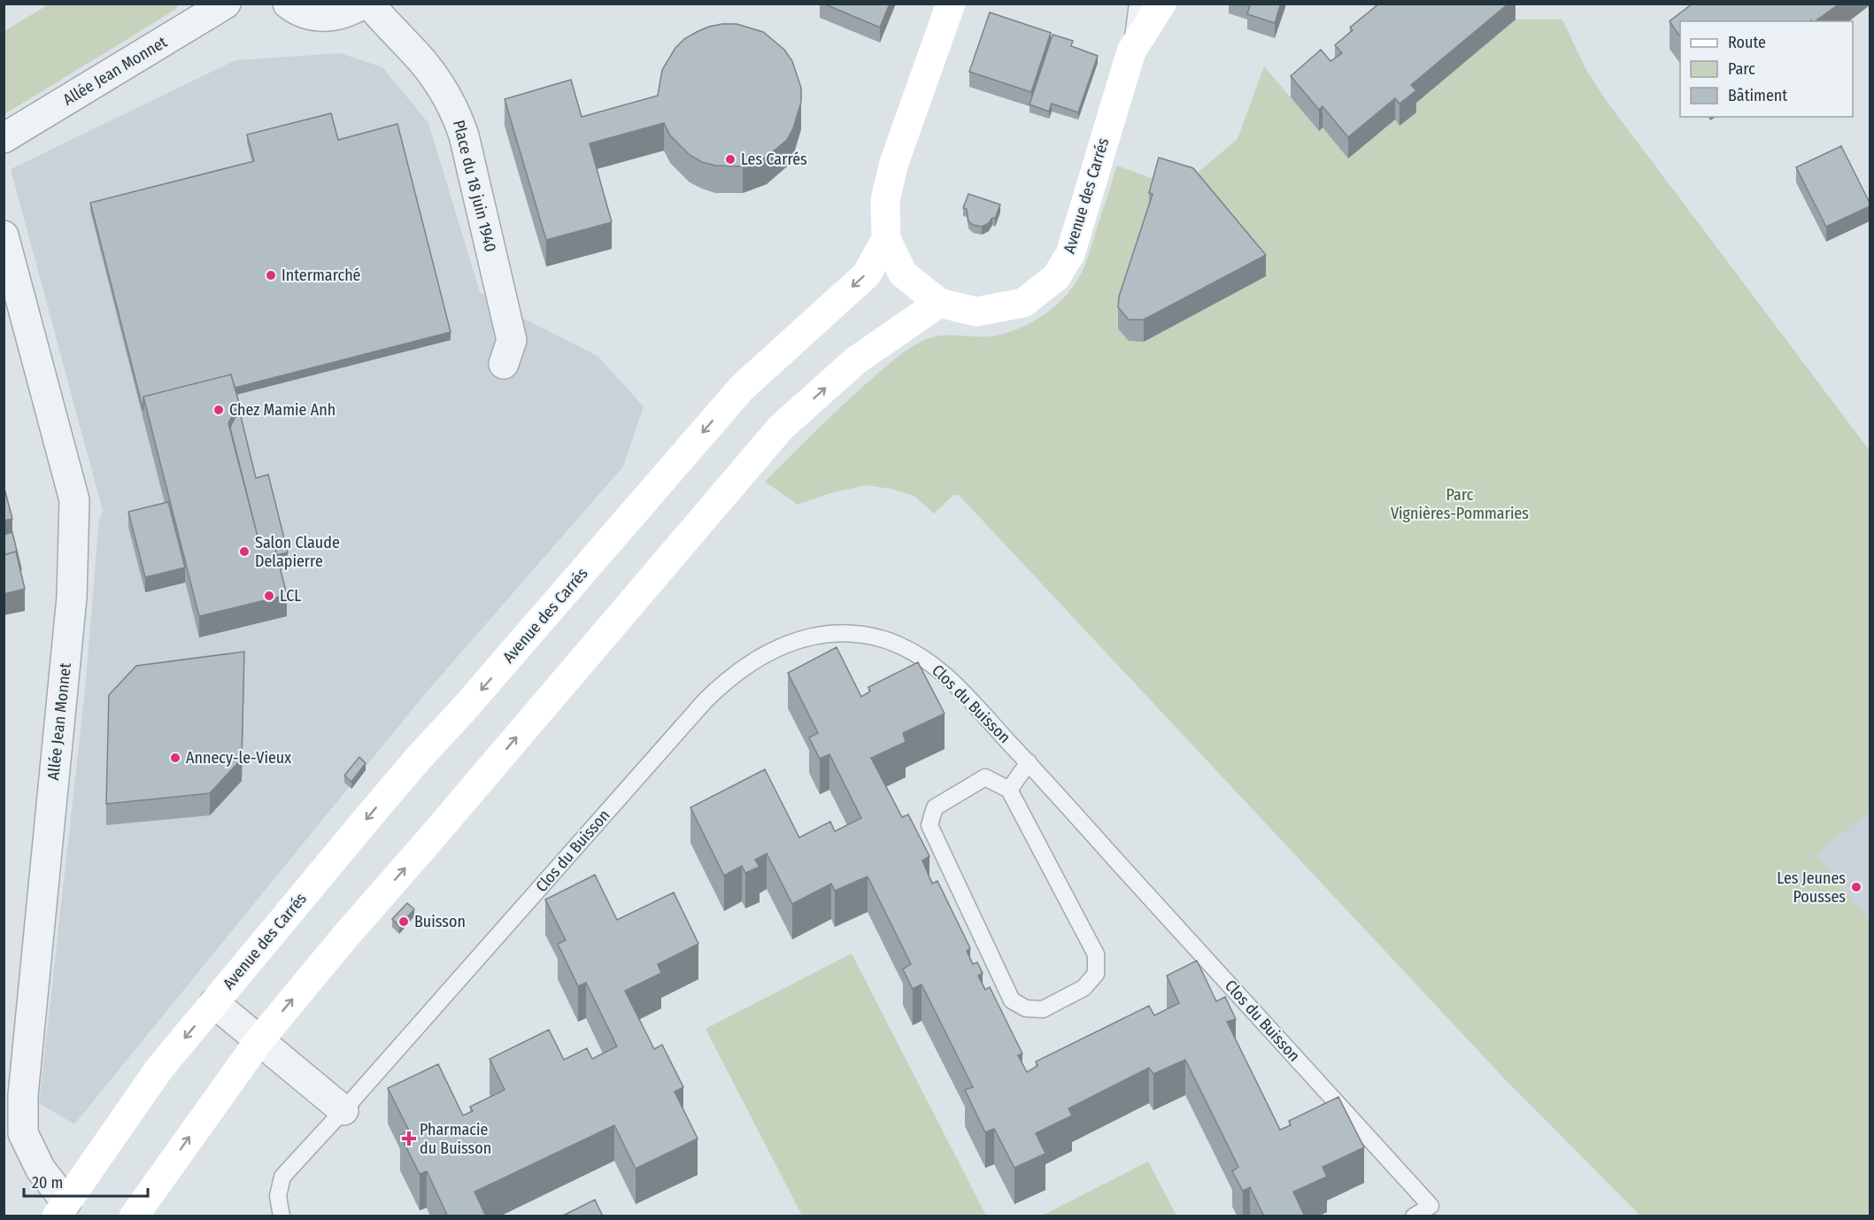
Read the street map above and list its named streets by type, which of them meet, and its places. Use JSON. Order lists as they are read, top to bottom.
{
  "streets": {
    "main road": ["Avenue des Carrés"],
    "street": ["Allée Jean Monnet", "Place du 18 juin 1940"],
    "lane": ["Clos du Buisson"]
  },
  "crossings": [
    ["Allée Jean Monnet", "Avenue des Carrés"],
    ["Avenue des Carrés", "Clos du Buisson"]
  ],
  "parks": ["Parc Vignières-Pommaries"],
  "places": {
    "other": [
      "Les Carrés",
      "Intermarché",
      "Chez Mamie Anh",
      "Salon Claude Delapierre",
      "LCL",
      "Annecy-le-Vieux",
      "Les Jeunes Pousses",
      "Buisson"
    ],
    "health": ["Pharmacie du Buisson"]
  },
  "legend": ["Route", "Parc", "Bâtiment"],
  "scale_bar": "20 m"
}
